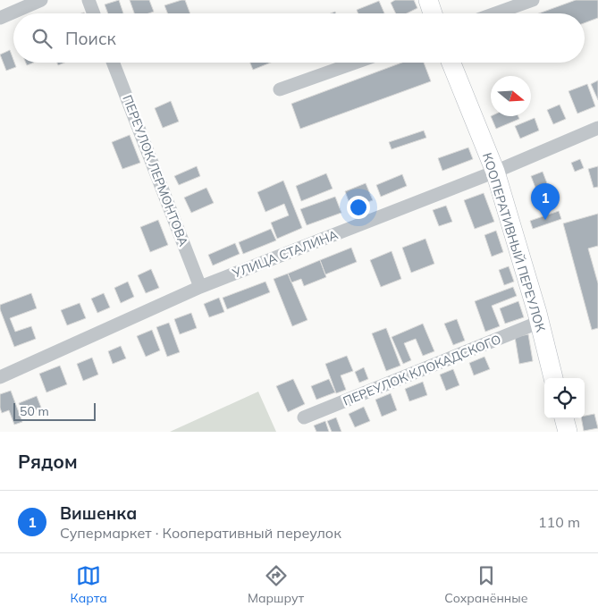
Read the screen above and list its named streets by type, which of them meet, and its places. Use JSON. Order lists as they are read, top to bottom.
{
  "streets": {
    "street": [
      "ПЕРЕУЛОК ЛЕРМОНТОВА",
      "КООПЕРАТИВНЫЙ ПЕРЕУЛОК",
      "УЛИЦА СТАЛИНА",
      "ПЕРЕУЛОК КЛОКАДСКОГО"
    ]
  },
  "crossings": [
    ["ПЕРЕУЛОК ЛЕРМОНТОВА", "УЛИЦА СТАЛИНА"],
    ["КООПЕРАТИВНЫЙ ПЕРЕУЛОК", "УЛИЦА СТАЛИНА"],
    ["КООПЕРАТИВНЫЙ ПЕРЕУЛОК", "ПЕРЕУЛОК КЛОКАДСКОГО"]
  ],
  "scale_bar": "50 m",
  "north": "right",
  "page": {
    "search": "Поиск",
    "pins": "1",
    "scale": "50 m",
    "heading": "Рядом",
    "list": [
      {
        "mark": "1",
        "name": "Вишенка",
        "note": "Супермаркет · Кооперативный переулок",
        "value": "110 m"
      }
    ],
    "nav": ["Карта", "Маршрут", "Сохранённые"]
  }
}
